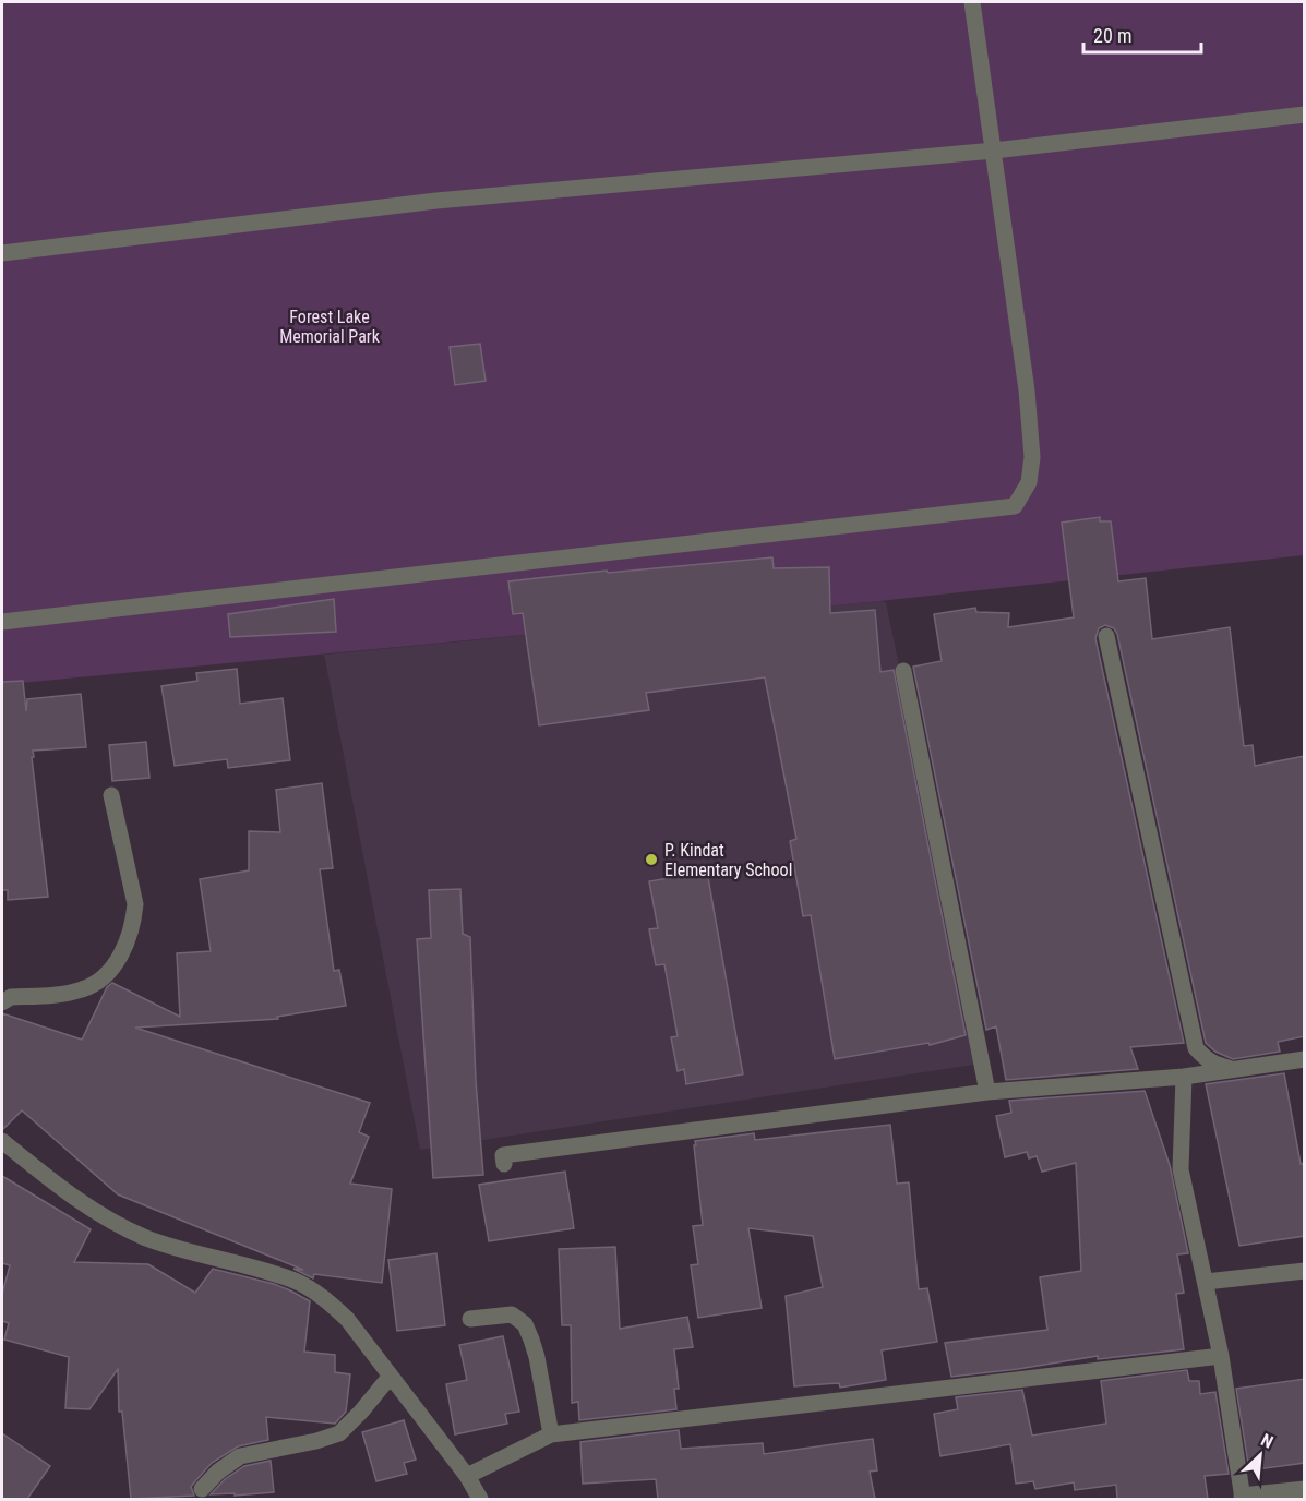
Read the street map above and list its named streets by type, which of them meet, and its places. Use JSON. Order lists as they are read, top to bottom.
{
  "parks": ["Forest Lake Memorial Park"],
  "places": ["P. Kindat Elementary School"],
  "scale_bar": "20 m",
  "north": "top right"
}
